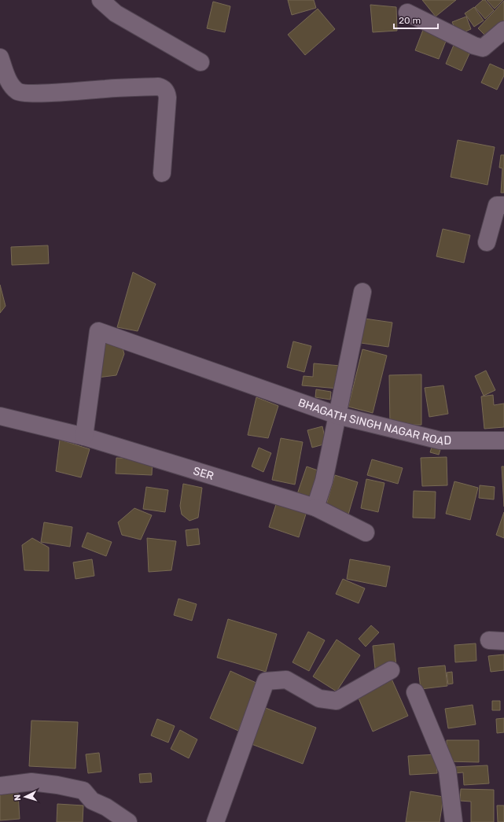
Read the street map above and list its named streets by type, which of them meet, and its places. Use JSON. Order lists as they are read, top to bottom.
{
  "streets": {
    "street": ["BHAGATH SINGH NAGAR ROAD", "SER"]
  },
  "crossings": [
    ["BHAGATH SINGH NAGAR ROAD", "SER"]
  ],
  "scale_bar": "20 m",
  "north": "left"
}
